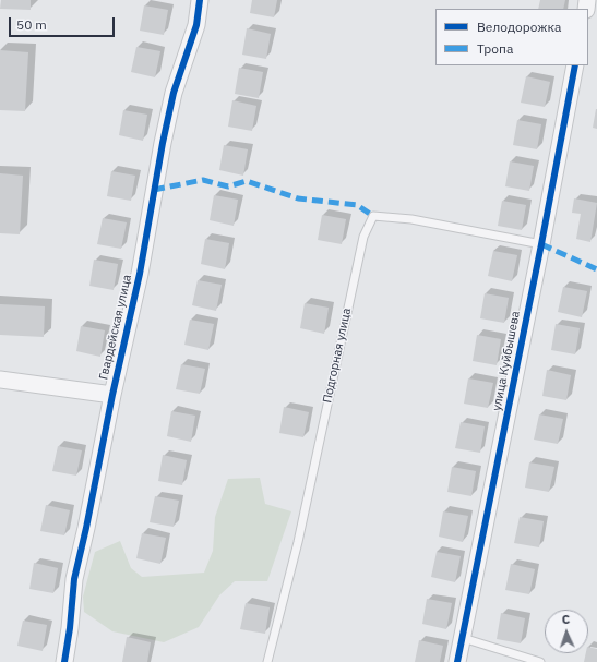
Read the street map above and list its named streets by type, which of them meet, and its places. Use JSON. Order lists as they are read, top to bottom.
{
  "streets": {
    "street": ["Гвардейская улица", "улица Куйбышева"],
    "lane": ["Подгорная улица"]
  },
  "crossings": [
    ["Подгорная улица", "улица Куйбышева"]
  ],
  "legend": ["Велодорожка", "Тропа"],
  "scale_bar": "50 m",
  "north": "top"
}
